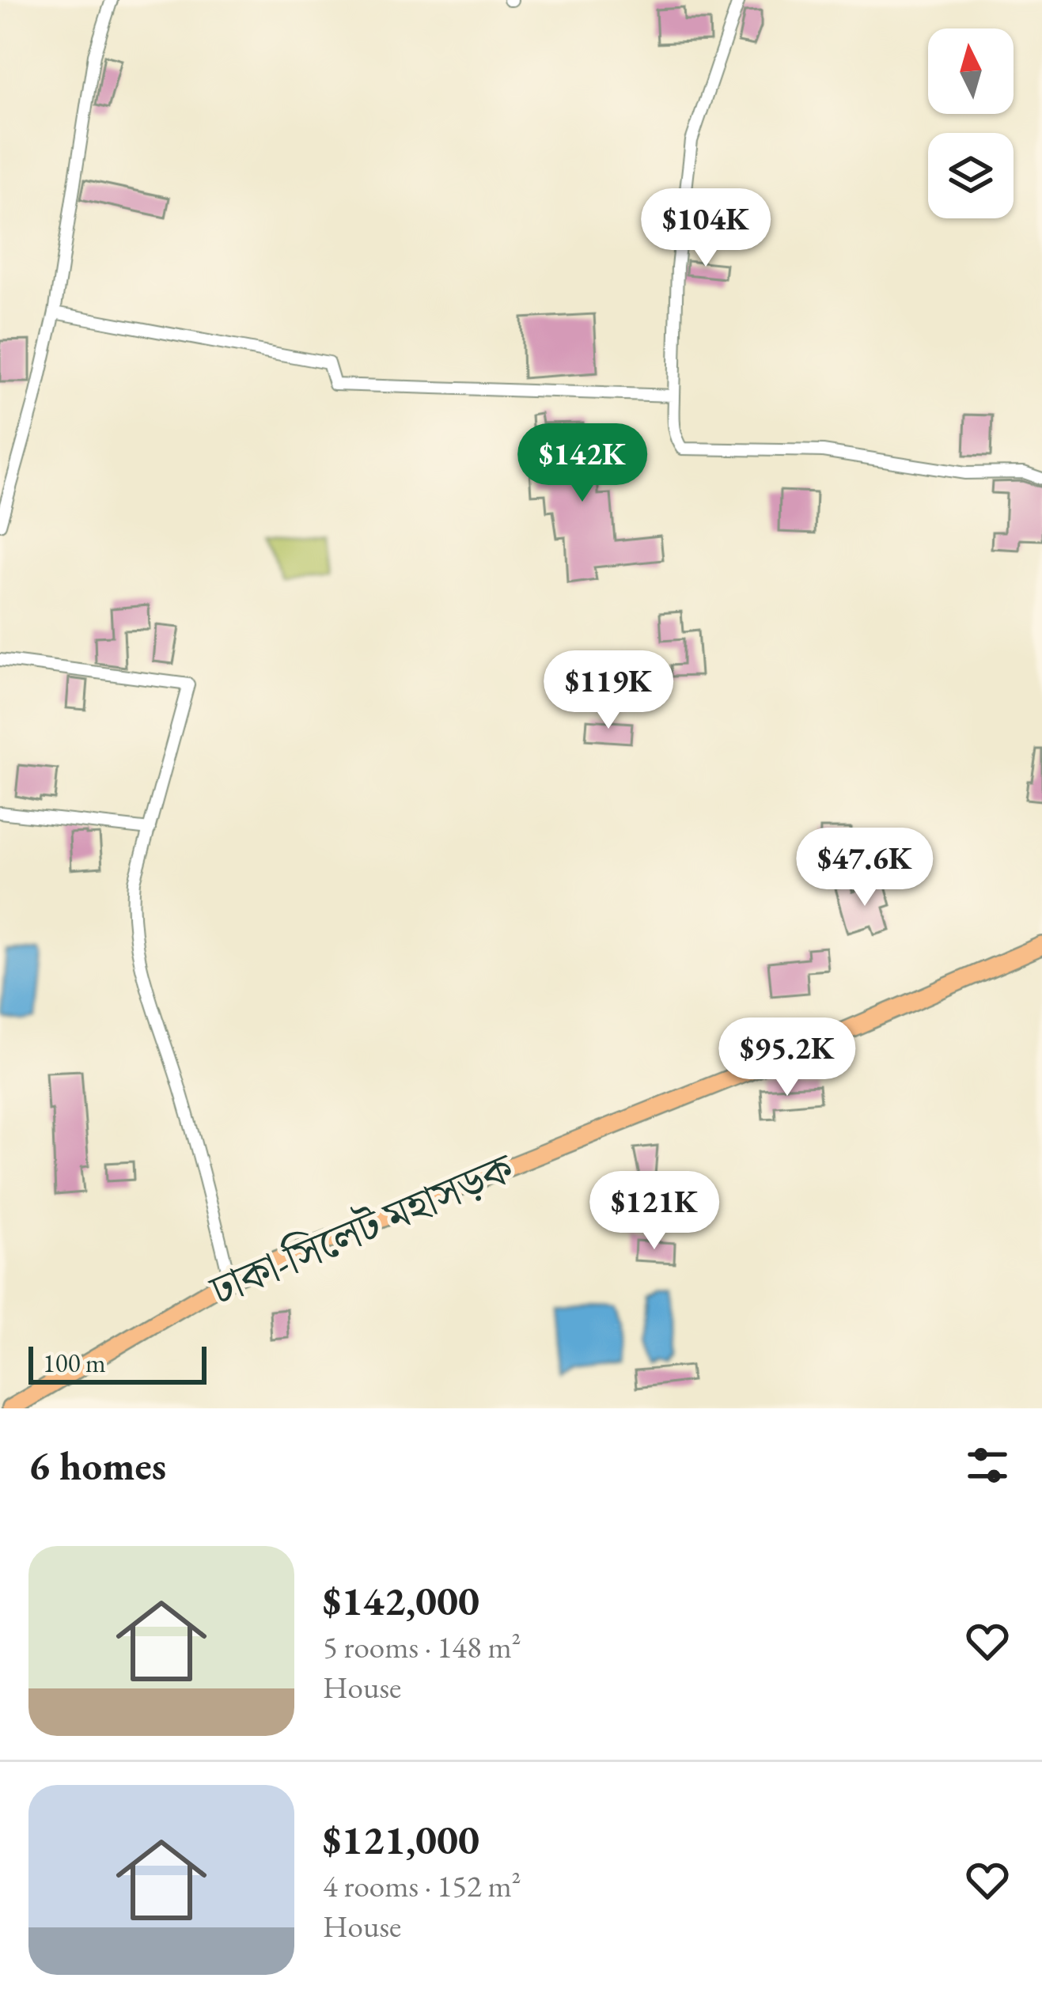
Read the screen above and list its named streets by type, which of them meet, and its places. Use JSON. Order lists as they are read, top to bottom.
{
  "streets": {
    "highway": ["ঢাকা-সিলেট মহাসড়ক"]
  },
  "scale_bar": "100 m",
  "north": "top",
  "page": {
    "price": [
      "$104K",
      "$142K",
      "$119K",
      "$47.6K",
      "$95.2K",
      "$121K"
    ],
    "scale": "100 m",
    "heading": "6 homes",
    "list": [
      {
        "name": "$142,000",
        "note": "5 rooms · 148 m² · House"
      },
      {
        "name": "$121,000",
        "note": "4 rooms · 152 m² · House"
      }
    ]
  }
}
